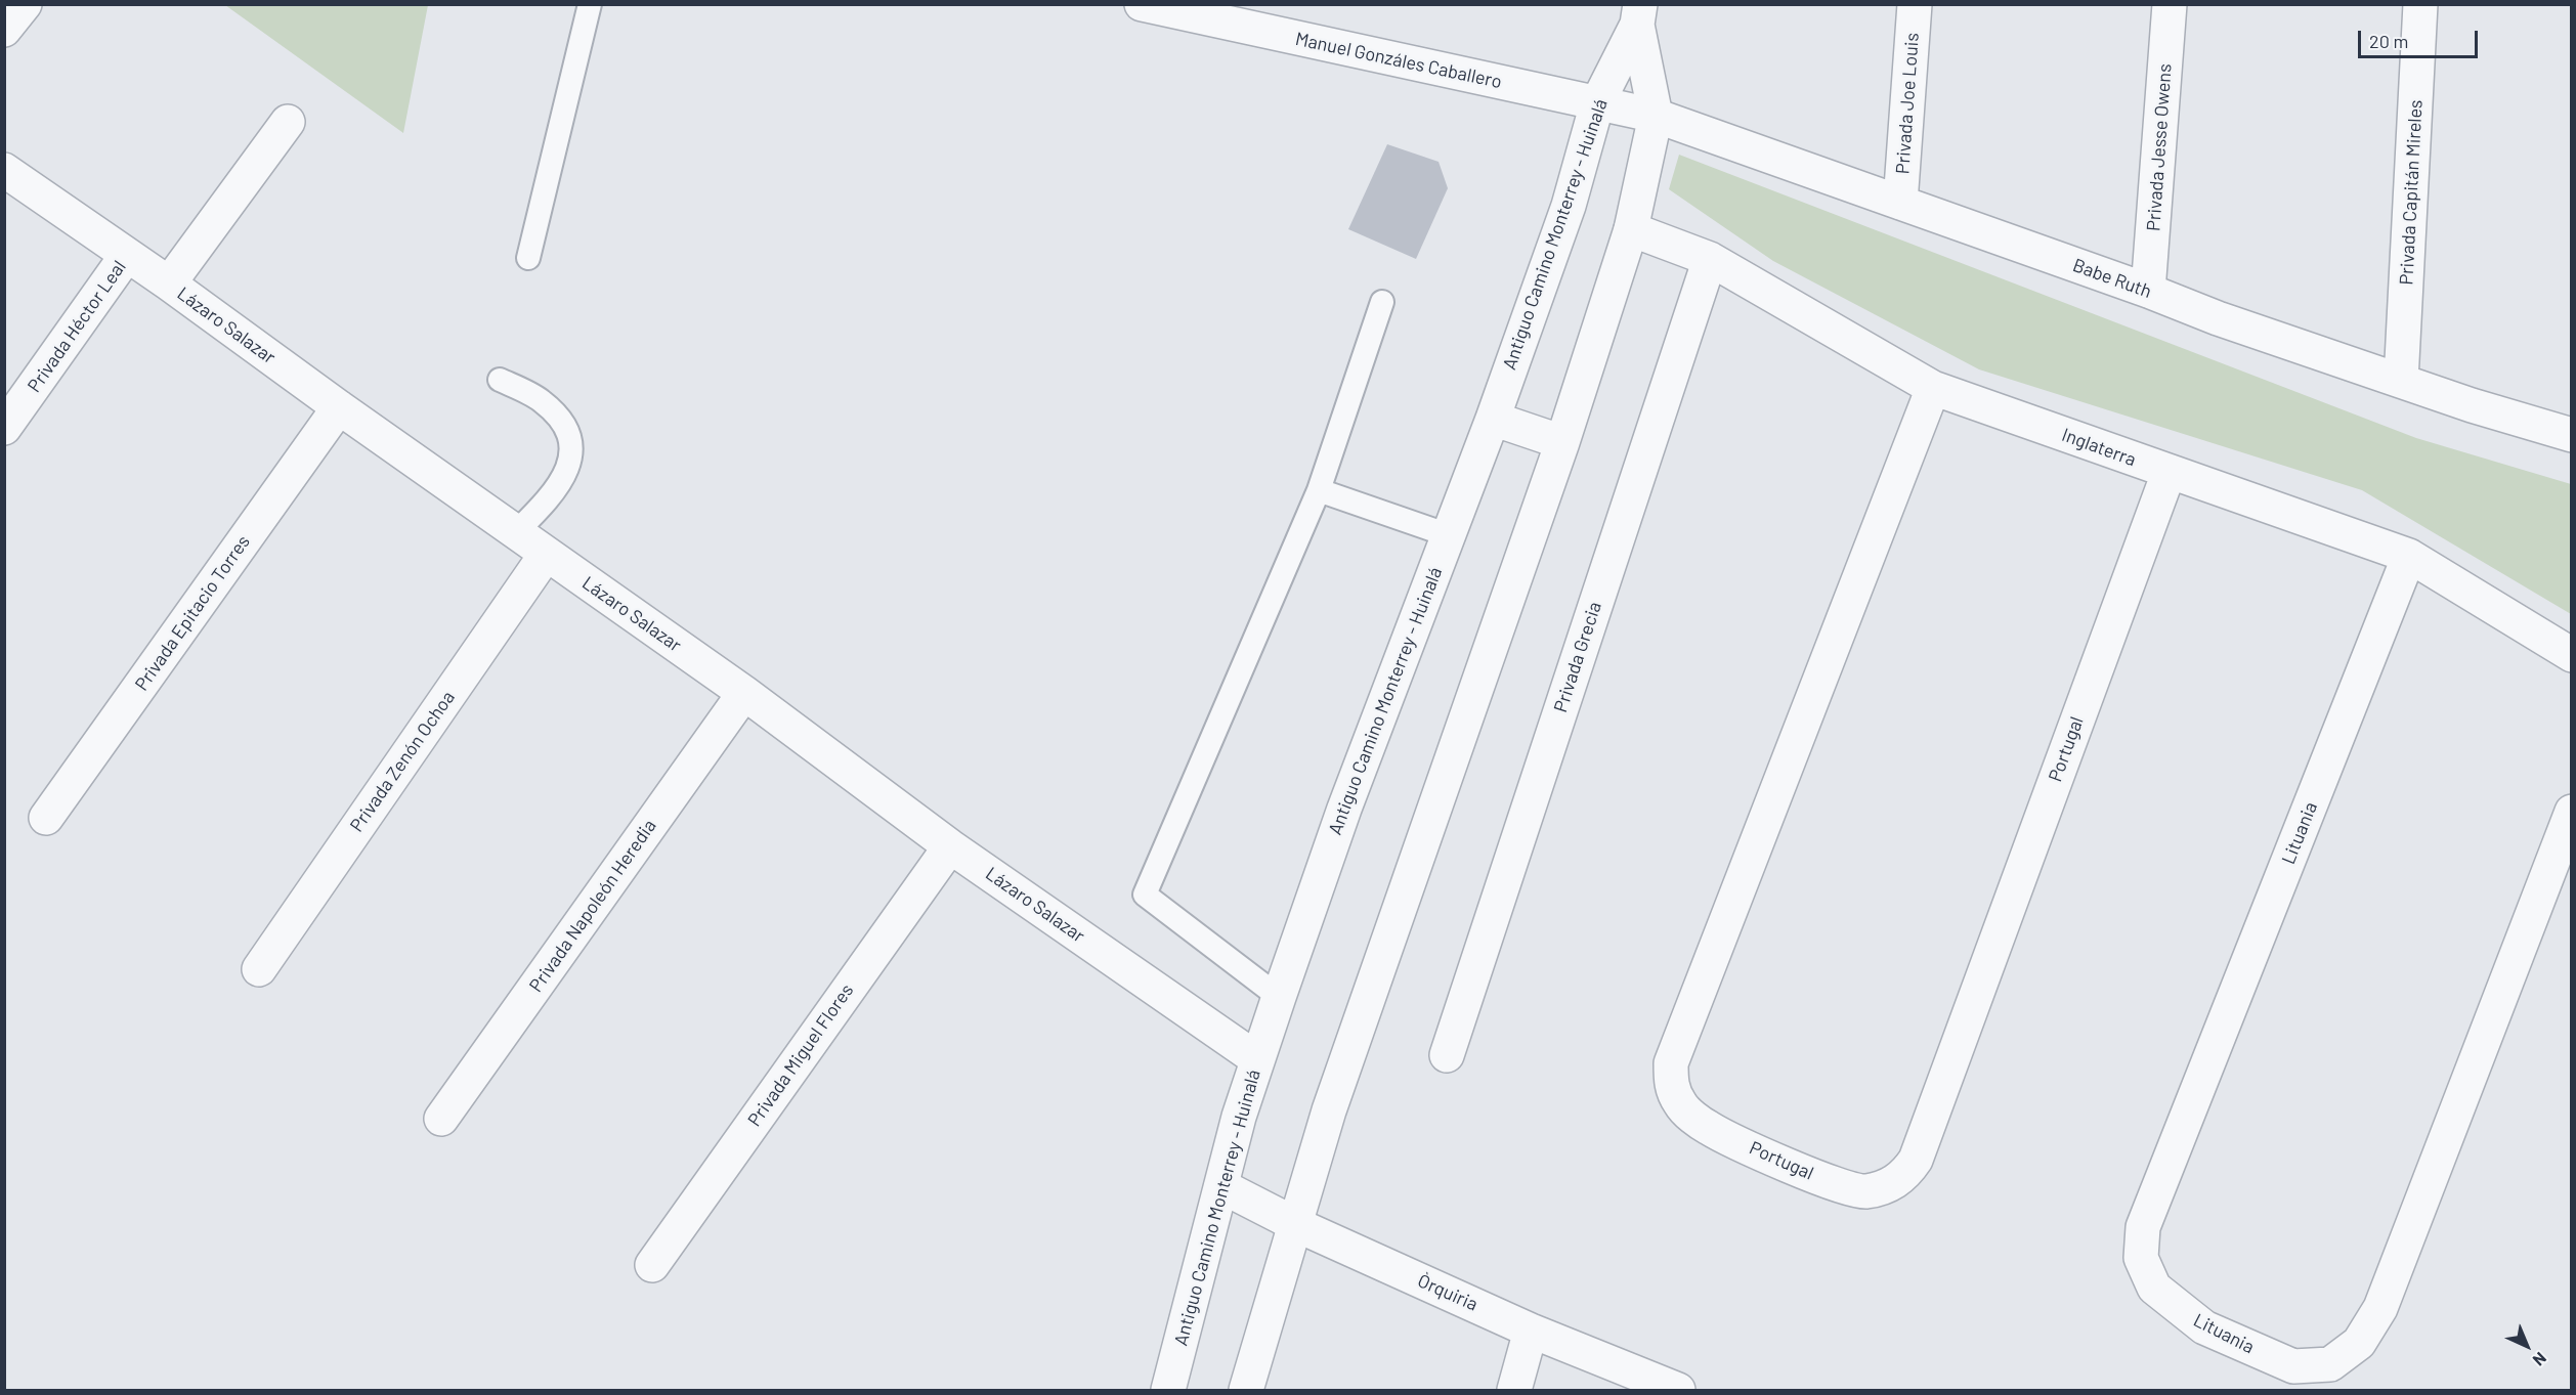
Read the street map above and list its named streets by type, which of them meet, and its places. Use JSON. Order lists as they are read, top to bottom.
{
  "streets": {
    "street": [
      "Manuel Gonzáles Caballero",
      "Privada Joe Louis",
      "Privada Jesse Owens",
      "Privada Capitán Mireles",
      "Antiguo Camino Monterrey - Huinalá",
      "Babe Ruth",
      "Lázaro Salazar",
      "Privada Héctor Leal",
      "Inglaterra",
      "Privada Epitacio Torres",
      "Privada Grecia",
      "Portugal",
      "Privada Zenón Ochoa",
      "Lituania",
      "Privada Napoleón Heredia",
      "Privada Miguel Flores",
      "Òrquiria"
    ]
  },
  "crossings": [
    ["Manuel Gonzáles Caballero", "Antiguo Camino Monterrey - Huinalá"],
    ["Manuel Gonzáles Caballero", "Babe Ruth"],
    ["Privada Joe Louis", "Babe Ruth"],
    ["Privada Jesse Owens", "Babe Ruth"],
    ["Privada Capitán Mireles", "Babe Ruth"],
    ["Antiguo Camino Monterrey - Huinalá", "Babe Ruth"],
    ["Antiguo Camino Monterrey - Huinalá", "Lázaro Salazar"],
    ["Antiguo Camino Monterrey - Huinalá", "Inglaterra"],
    ["Antiguo Camino Monterrey - Huinalá", "Òrquiria"],
    ["Lázaro Salazar", "Privada Héctor Leal"],
    ["Lázaro Salazar", "Privada Epitacio Torres"],
    ["Lázaro Salazar", "Privada Zenón Ochoa"],
    ["Lázaro Salazar", "Privada Napoleón Heredia"],
    ["Lázaro Salazar", "Privada Miguel Flores"],
    ["Inglaterra", "Privada Grecia"],
    ["Inglaterra", "Portugal"],
    ["Inglaterra", "Lituania"]
  ],
  "scale_bar": "20 m",
  "north": "bottom right"
}
